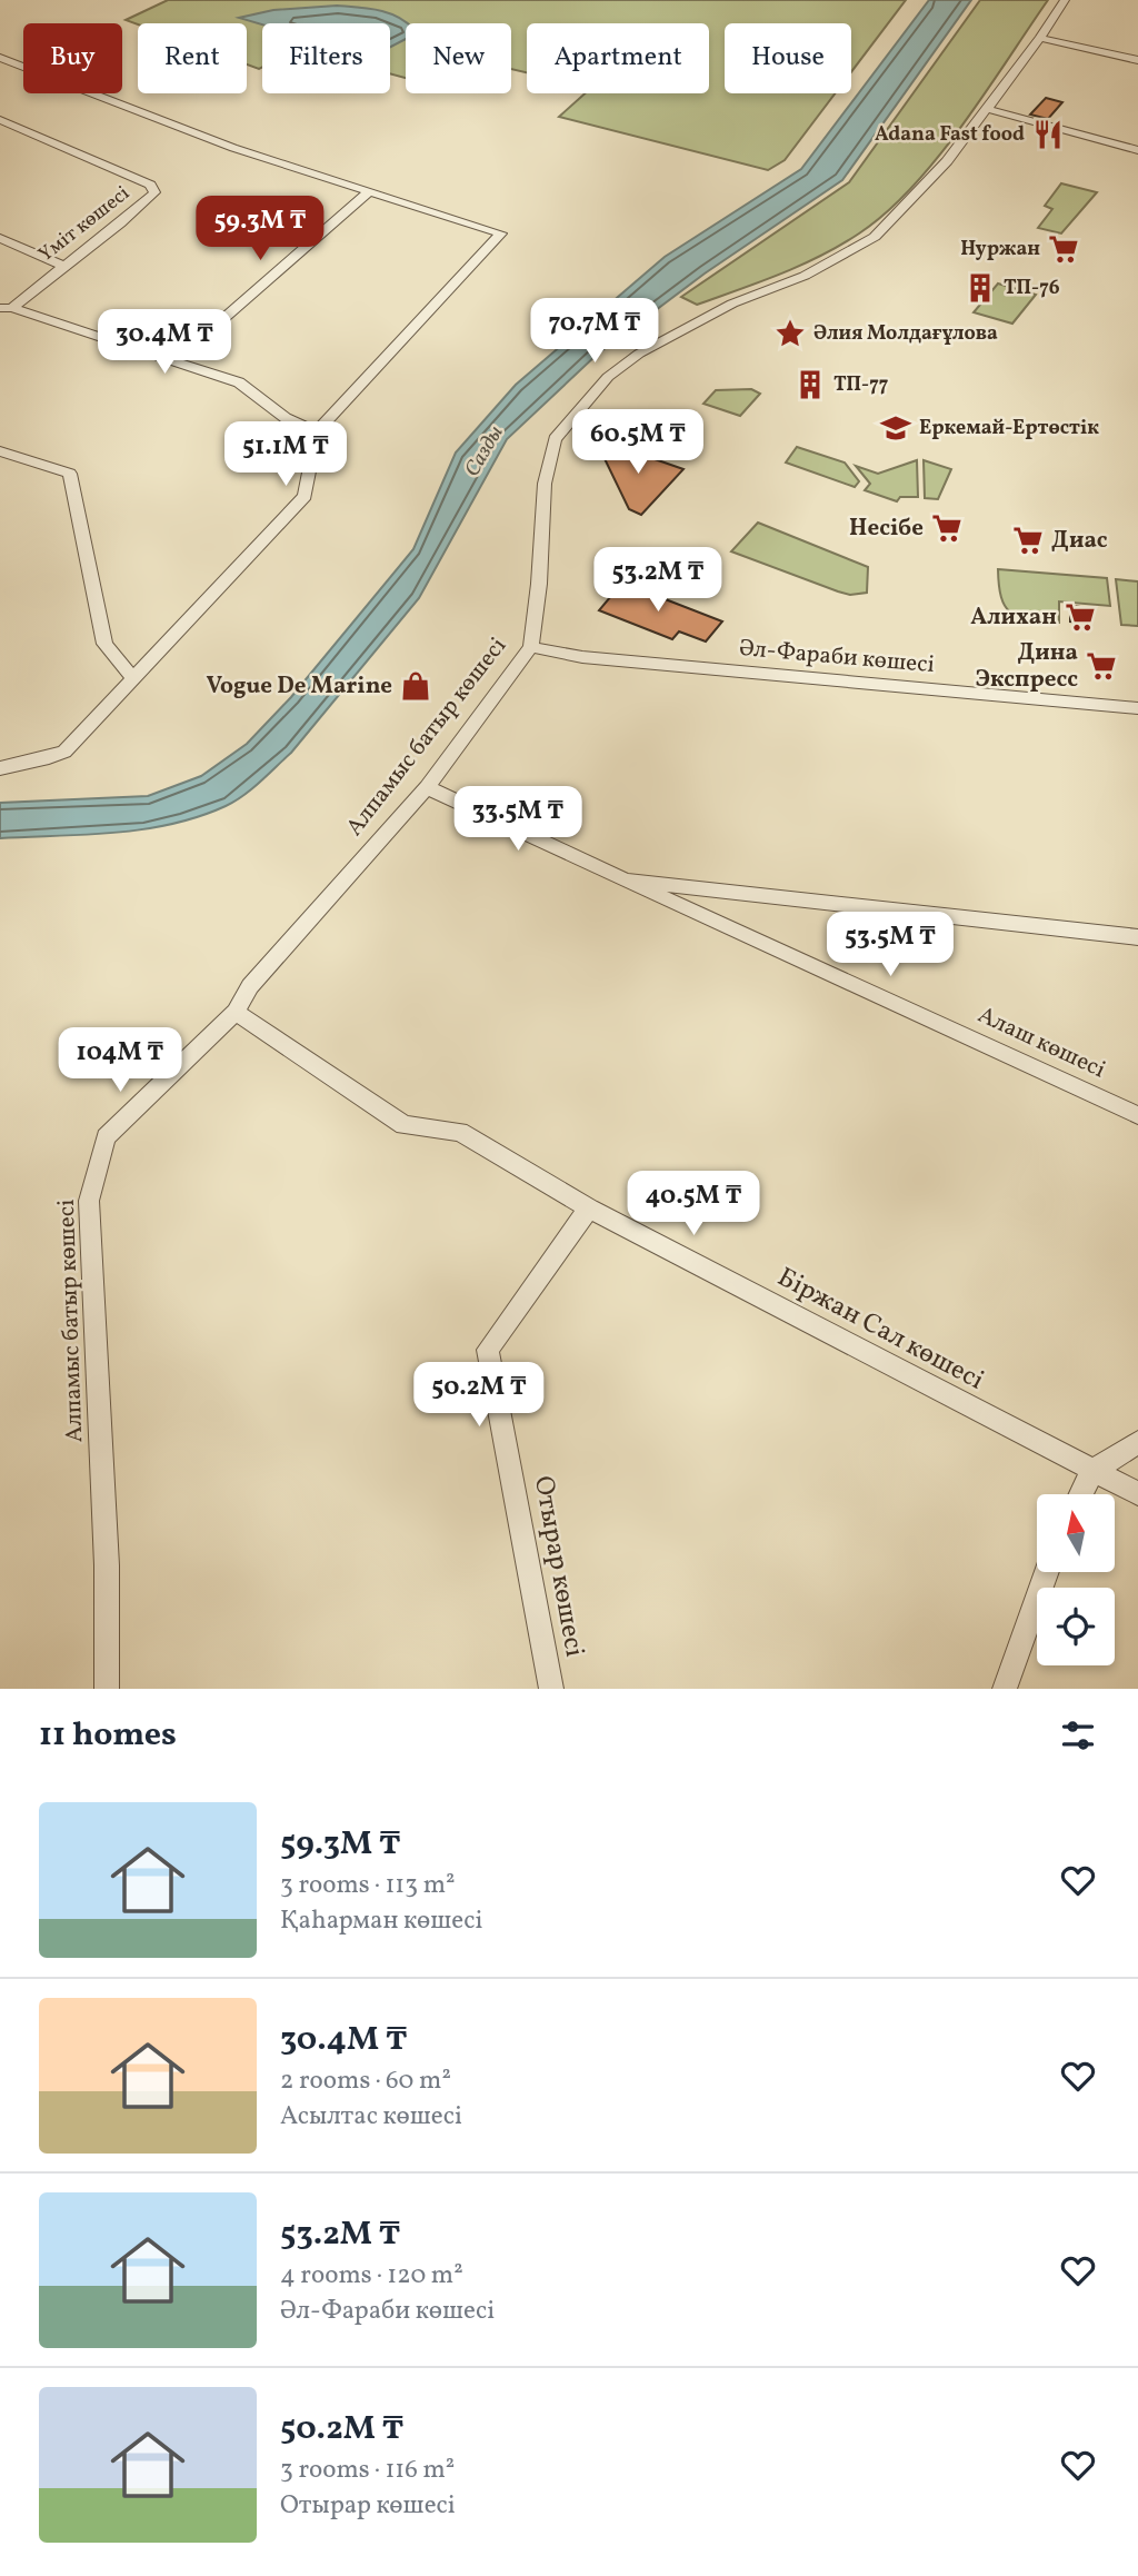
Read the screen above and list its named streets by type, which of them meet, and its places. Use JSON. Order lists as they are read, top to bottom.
{
  "streets": {
    "street": [
      "Үміт көшесі",
      "Әл-Фараби көшесі",
      "Алпамыс батыр көшесі",
      "Алаш көшесі",
      "Біржан Сал көшесі",
      "Отырар көшесі"
    ]
  },
  "crossings": [
    ["Әл-Фараби көшесі", "Алпамыс батыр көшесі"],
    ["Алпамыс батыр көшесі", "Алаш көшесі"],
    ["Алпамыс батыр көшесі", "Біржан Сал көшесі"],
    ["Біржан Сал көшесі", "Отырар көшесі"]
  ],
  "water": ["Сазды"],
  "places": {
    "restaurant": ["Adana Fast food"],
    "supermarket": [
      "Нуржан",
      "Несібе",
      "Диас",
      "Алихан",
      "Дина Экспресс"
    ],
    "building": ["ТП-76", "ТП-77"],
    "place": ["Әлия Молдағұлова"],
    "school or university": ["Еркемай-Ертөстік"],
    "shop": ["Vogue De Marine"]
  },
  "north": "top",
  "page": {
    "chip": [
      "Buy",
      "Rent",
      "Filters",
      "New",
      "Apartment",
      "House"
    ],
    "price": [
      "59.3M ₸",
      "70.7M ₸",
      "30.4M ₸",
      "60.5M ₸",
      "51.1M ₸",
      "53.2M ₸",
      "33.5M ₸",
      "53.5M ₸",
      "104M ₸",
      "40.5M ₸",
      "50.2M ₸"
    ],
    "heading": "11 homes",
    "list": [
      {
        "name": "59.3M ₸",
        "note": "3 rooms · 113 m² · Қаһарман көшесі"
      },
      {
        "name": "30.4M ₸",
        "note": "2 rooms · 60 m² · Асылтас көшесі"
      },
      {
        "name": "53.2M ₸",
        "note": "4 rooms · 120 m² · Әл-Фараби көшесі"
      },
      {
        "name": "50.2M ₸",
        "note": "3 rooms · 116 m² · Отырар көшесі"
      }
    ]
  }
}
